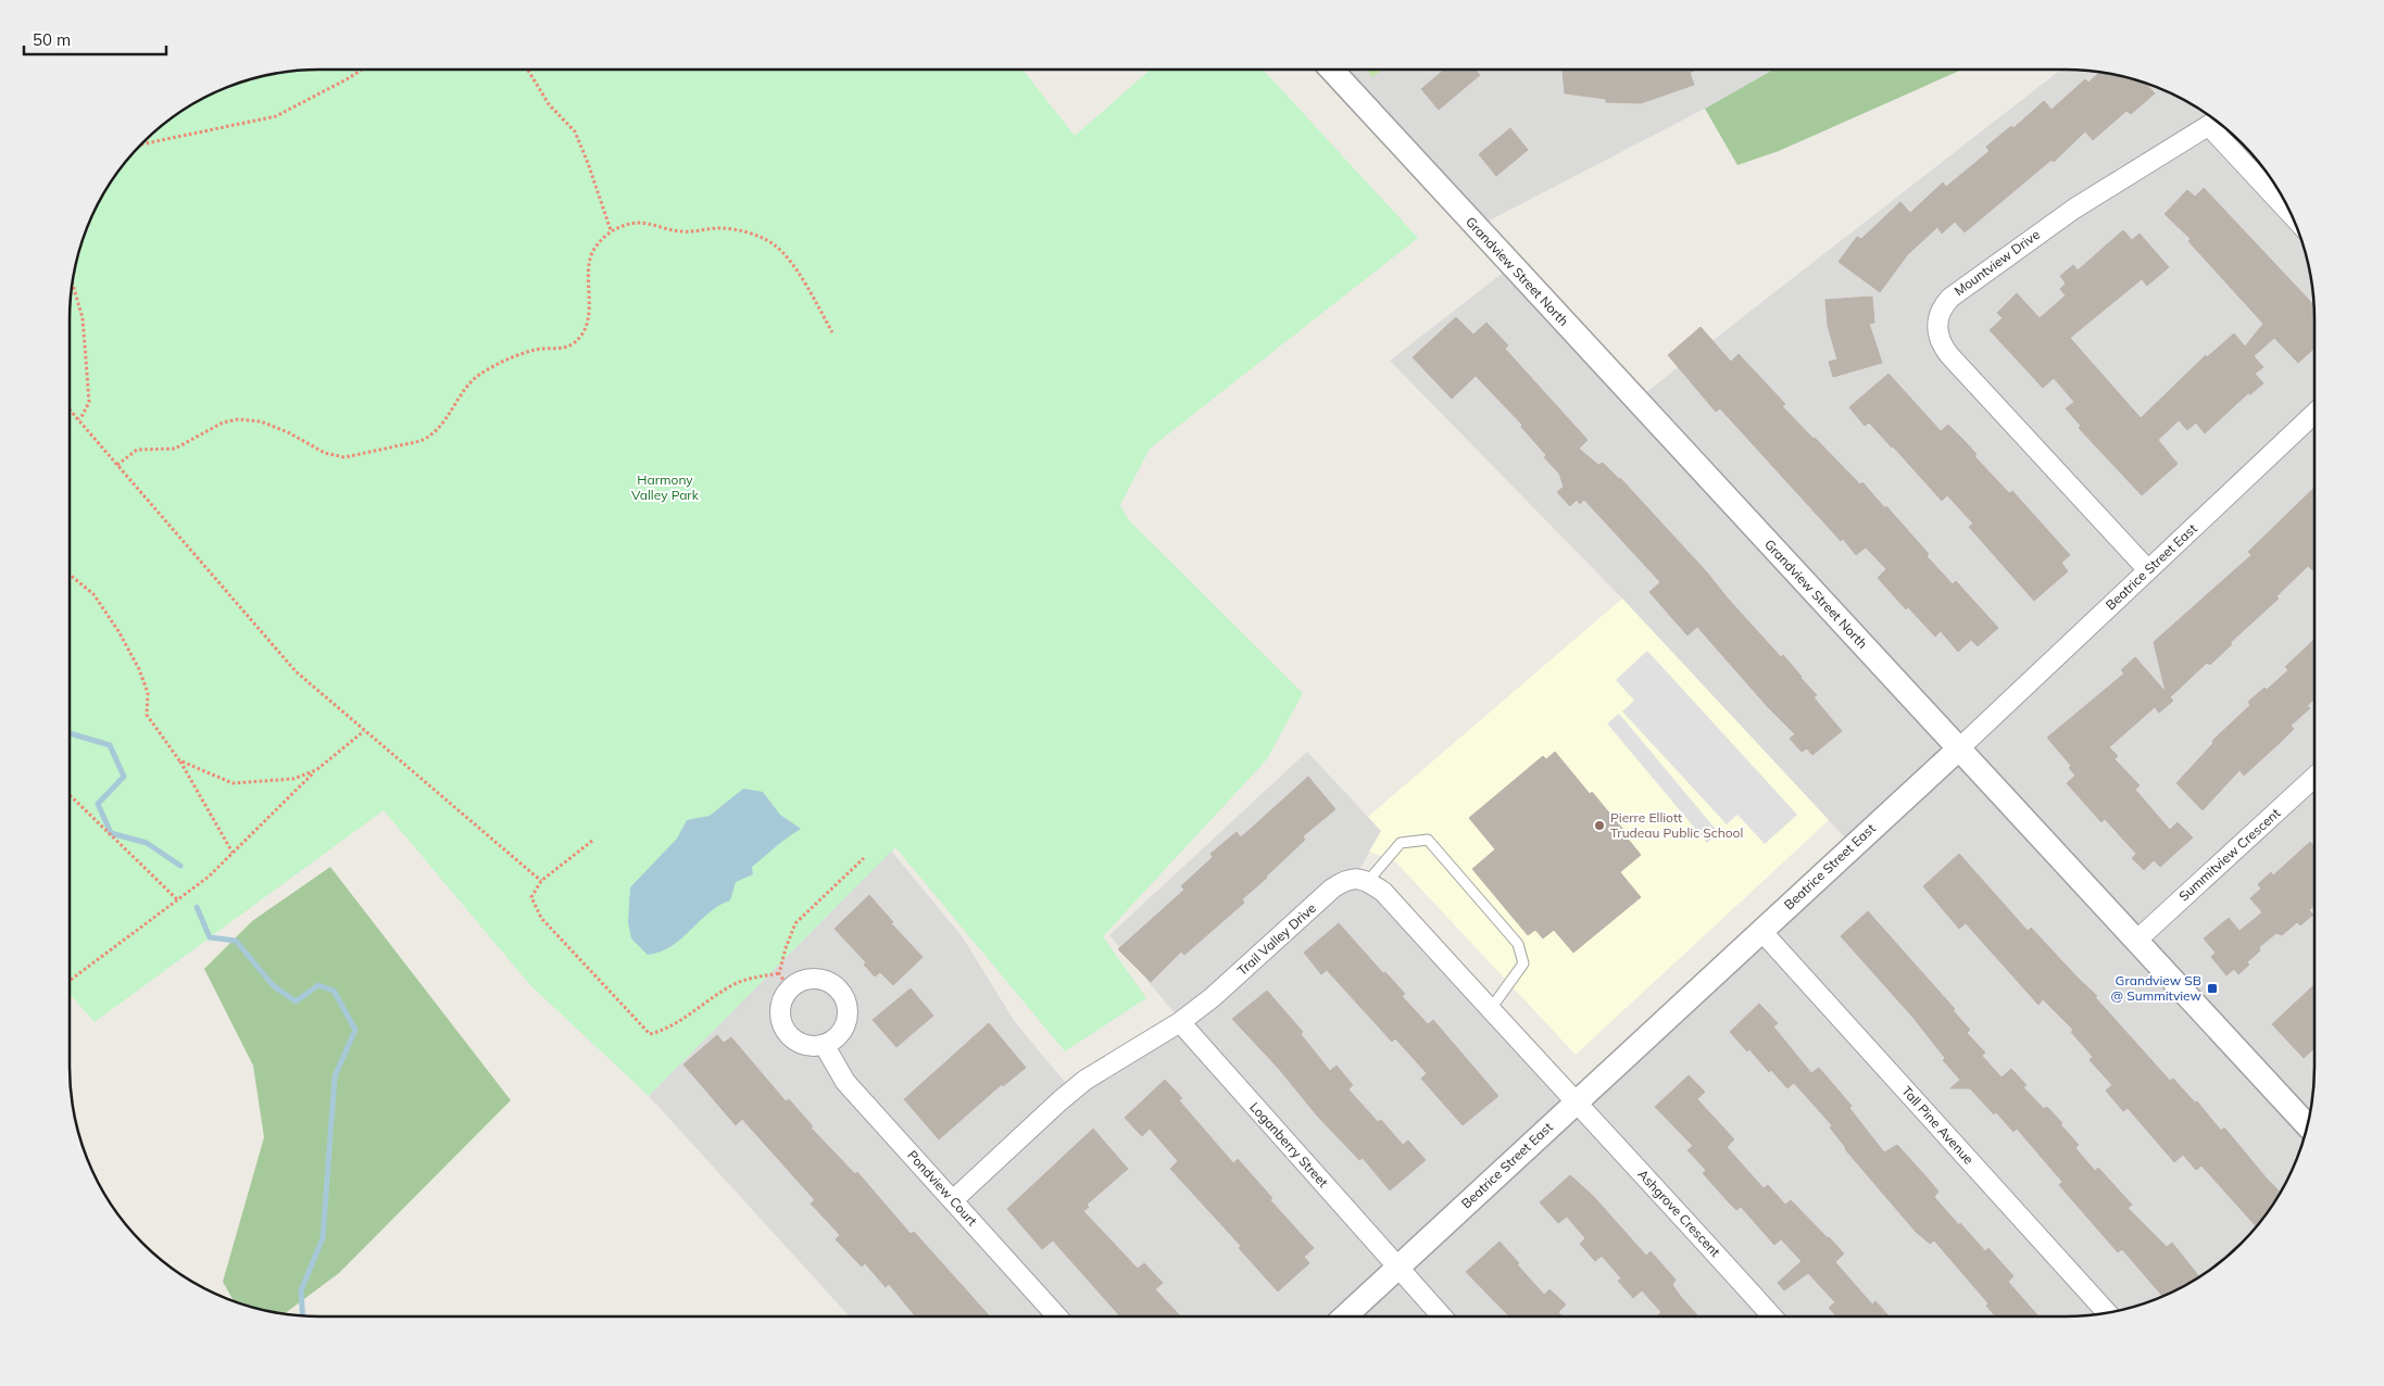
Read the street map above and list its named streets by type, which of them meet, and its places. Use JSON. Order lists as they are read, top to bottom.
{
  "streets": {
    "street": [
      "Mountview Drive",
      "Grandview Street North",
      "Beatrice Street East",
      "Summitview Crescent",
      "Trail Valley Drive",
      "Tall Pine Avenue",
      "Loganberry Street",
      "Pondview Court",
      "Ashgrove Crescent"
    ]
  },
  "crossings": [
    ["Mountview Drive", "Beatrice Street East"],
    ["Grandview Street North", "Beatrice Street East"],
    ["Grandview Street North", "Summitview Crescent"],
    ["Beatrice Street East", "Tall Pine Avenue"],
    ["Beatrice Street East", "Loganberry Street"],
    ["Beatrice Street East", "Ashgrove Crescent"],
    ["Trail Valley Drive", "Loganberry Street"],
    ["Trail Valley Drive", "Pondview Court"]
  ],
  "parks": ["Harmony Valley Park"],
  "places": {
    "other": ["Pierre Elliott Trudeau Public School"],
    "transit": ["Grandview SB @ Summitview"]
  },
  "scale_bar": "50 m"
}
